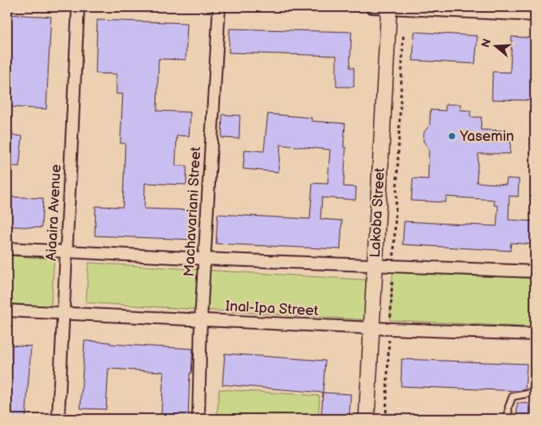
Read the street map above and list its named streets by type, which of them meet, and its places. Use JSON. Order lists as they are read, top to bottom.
{
  "streets": {
    "main road": ["Lakoba Street"],
    "street": ["Machavariani Street", "Aiaaira Avenue", "Inal-Ipa Street"]
  },
  "crossings": [
    ["Machavariani Street", "Inal-Ipa Street"],
    ["Aiaaira Avenue", "Inal-Ipa Street"],
    ["Lakoba Street", "Inal-Ipa Street"]
  ],
  "places": ["Yasemin"],
  "north": "left"
}
